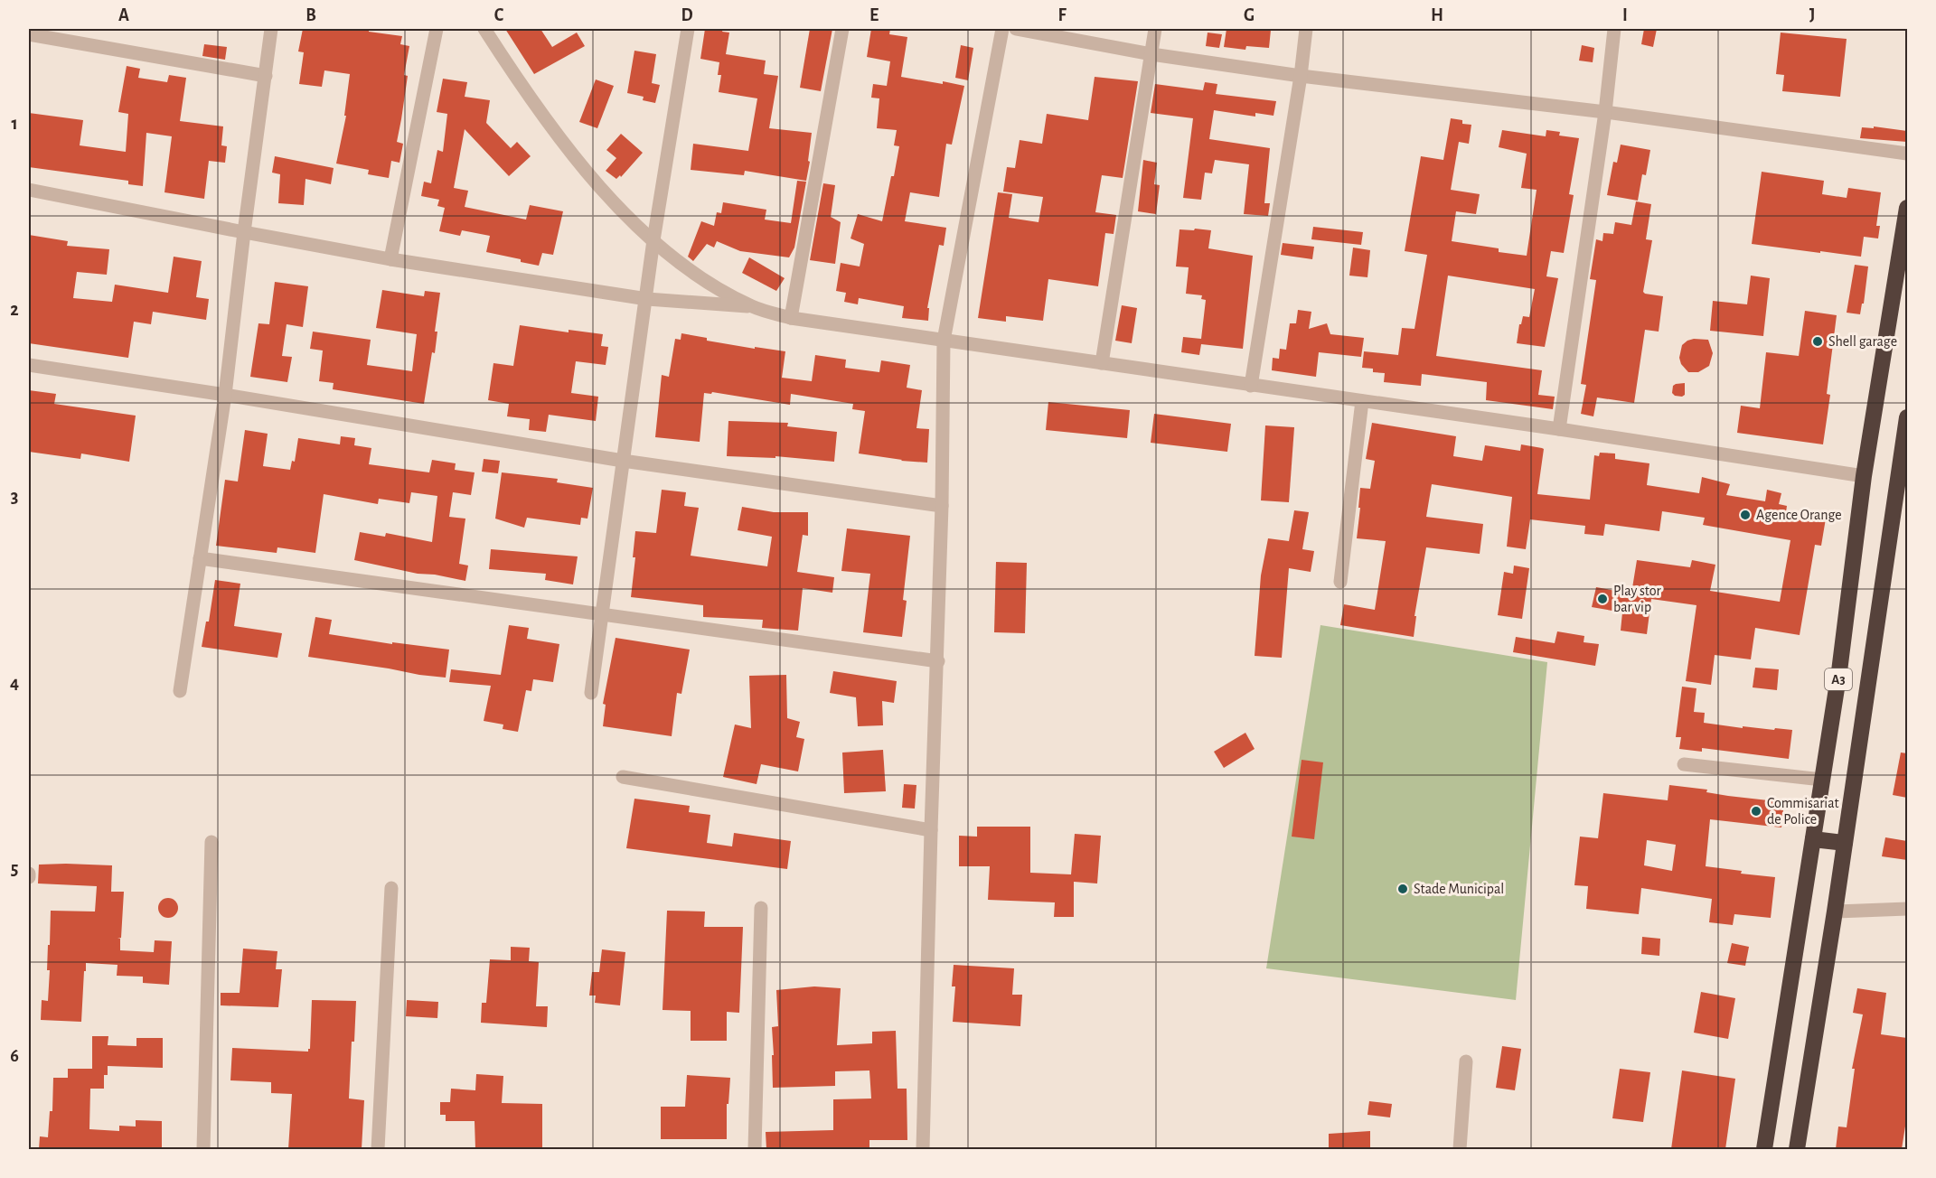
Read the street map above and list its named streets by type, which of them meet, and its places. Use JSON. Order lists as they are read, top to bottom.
{
  "streets": {
    "highway": ["A3"]
  },
  "places": [
    "Shell garage",
    "Agence Orange",
    "Play stor bar vip",
    "Commisariat de Police",
    "Stade Municipal"
  ],
  "grid": {
    "columns": [
      "A",
      "B",
      "C",
      "D",
      "E",
      "F",
      "G",
      "H",
      "I",
      "J"
    ],
    "rows": [
      "1",
      "2",
      "3",
      "4",
      "5",
      "6"
    ]
  }
}
